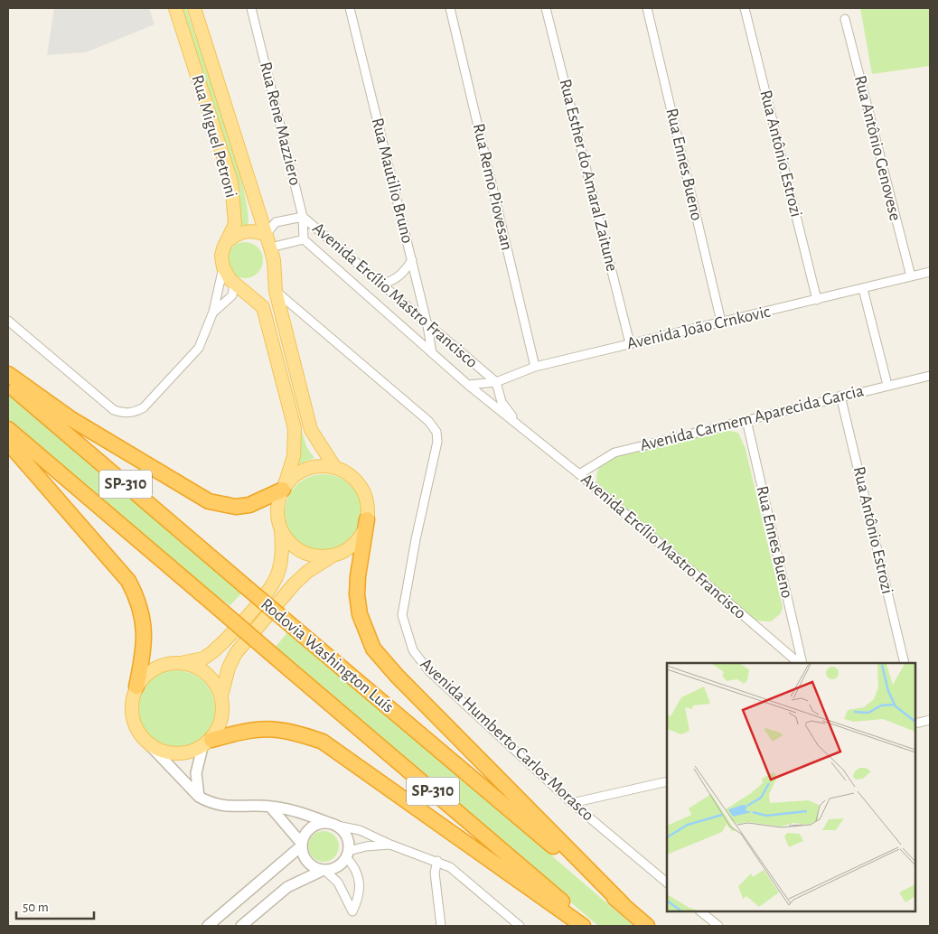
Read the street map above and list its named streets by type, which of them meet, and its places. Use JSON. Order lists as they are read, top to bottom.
{
  "streets": {
    "highway": ["SP-310", "Rodovia Washington Luís"],
    "main road": ["Rua Miguel Petroni"],
    "street": [
      "Rua Rene Mazziero",
      "Rua Antônio Genovese",
      "Rua Antônio Estrozi",
      "Rua Ennes Bueno",
      "Rua Esther do Amaral Zaitune",
      "Rua Mautilio Bruno",
      "Rua Remo Piovesan",
      "Avenida Ercílio Mastro Francisco",
      "Avenida João Crnkovic",
      "Avenida Carmem Aparecida Garcia",
      "Avenida Humberto Carlos Morasco"
    ]
  },
  "crossings": [
    ["Rua Rene Mazziero", "Avenida Ercílio Mastro Francisco"],
    ["Rua Miguel Petroni", "Avenida Ercílio Mastro Francisco"],
    ["Rua Miguel Petroni", "Avenida Humberto Carlos Morasco"],
    ["Rua Antônio Genovese", "Avenida João Crnkovic"],
    ["Rua Antônio Estrozi", "Avenida João Crnkovic"],
    ["Rua Antônio Estrozi", "Avenida Carmem Aparecida Garcia"],
    ["Rua Ennes Bueno", "Avenida João Crnkovic"],
    ["Rua Ennes Bueno", "Avenida Carmem Aparecida Garcia"],
    ["Rua Esther do Amaral Zaitune", "Avenida João Crnkovic"],
    ["Rua Mautilio Bruno", "Avenida Ercílio Mastro Francisco"],
    ["Rua Remo Piovesan", "Avenida João Crnkovic"],
    ["Avenida Ercílio Mastro Francisco", "Avenida João Crnkovic"],
    ["Avenida Ercílio Mastro Francisco", "Avenida Carmem Aparecida Garcia"],
    ["Avenida Ercílio Mastro Francisco", "Avenida Humberto Carlos Morasco"]
  ],
  "scale_bar": "50 m"
}
